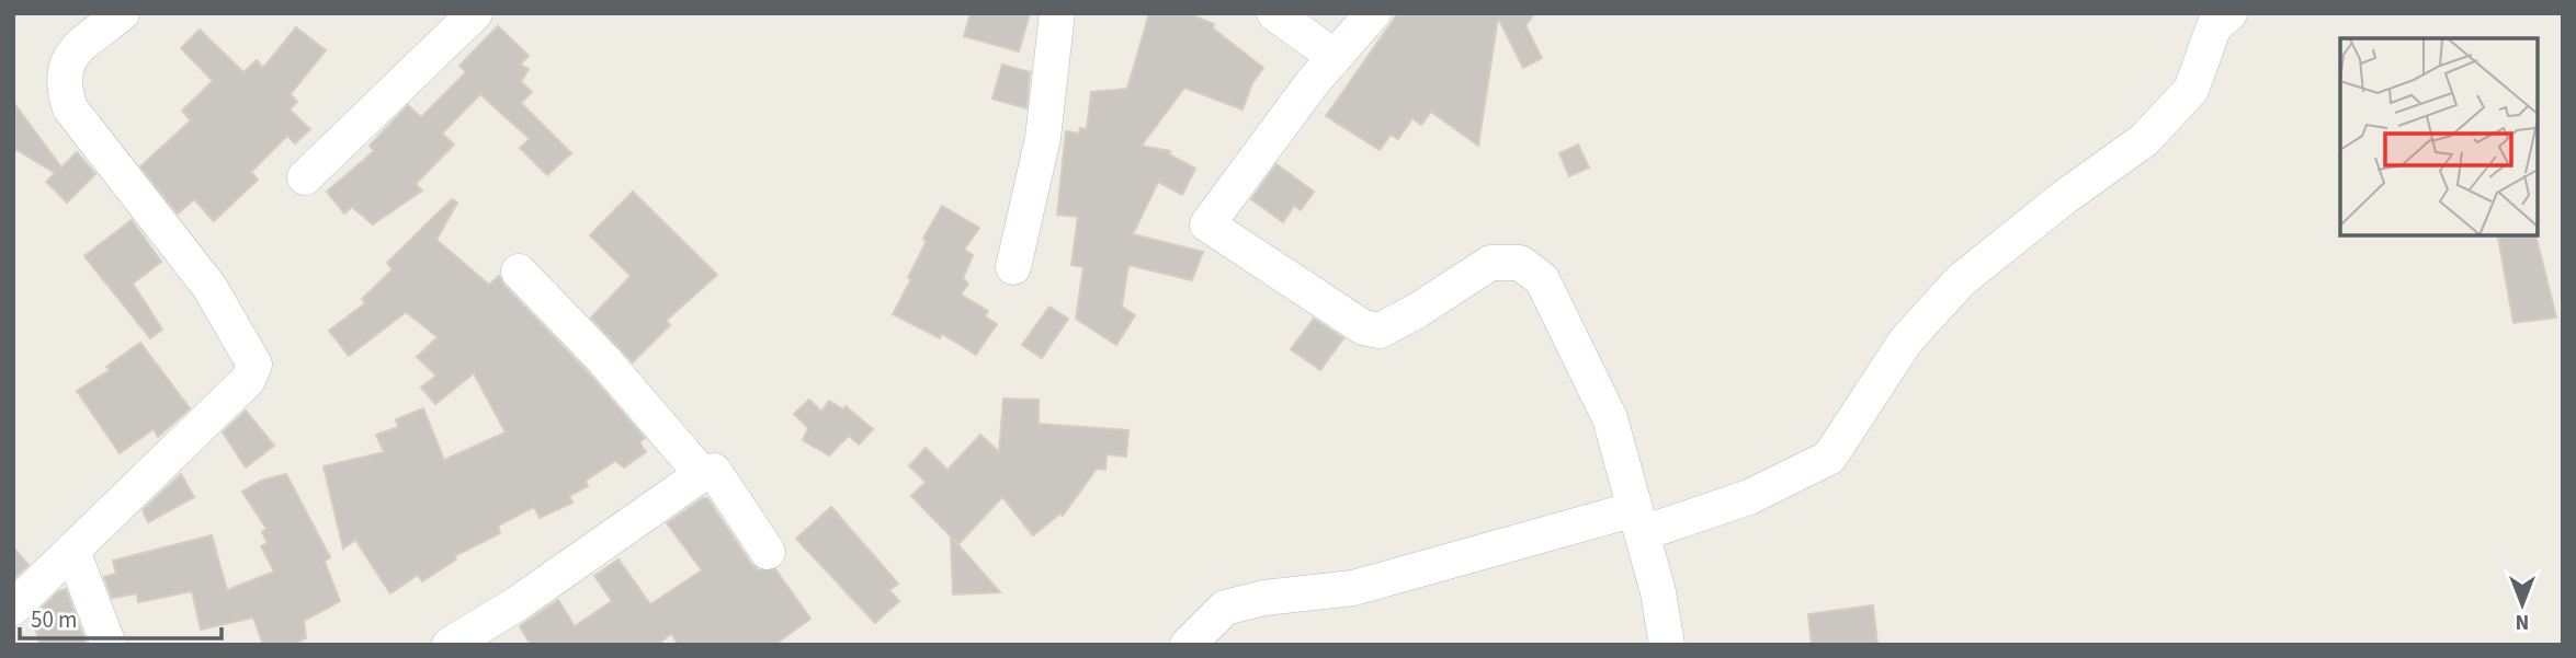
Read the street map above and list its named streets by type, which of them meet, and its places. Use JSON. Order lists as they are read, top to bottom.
{
  "scale_bar": "50 m",
  "north": "bottom"
}
